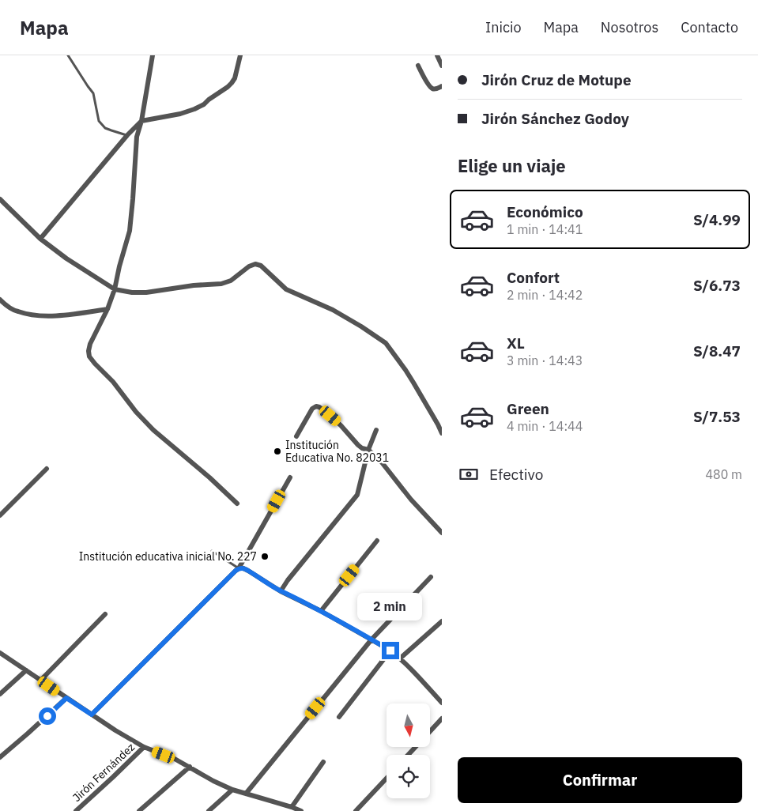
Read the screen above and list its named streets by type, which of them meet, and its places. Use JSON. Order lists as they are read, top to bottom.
{
  "streets": {
    "street": ["Jirón Fernández"]
  },
  "places": ["Institución Educativa No. 82031", "Institución educativa inicial No. 227"],
  "north": "bottom",
  "page": {
    "header": "Mapa",
    "nav": [
      "Inicio",
      "Mapa",
      "Nosotros",
      "Contacto"
    ],
    "banner": ["Jirón Cruz de Motupe", "Jirón Sánchez Godoy"],
    "heading": "Elige un viaje",
    "list": [
      {
        "name": "Económico",
        "note": "1 min · 14:41",
        "value": "S/4.99"
      },
      {
        "name": "Confort",
        "note": "2 min · 14:42",
        "value": "S/6.73"
      },
      {
        "name": "XL",
        "note": "3 min · 14:43",
        "value": "S/8.47"
      },
      {
        "name": "Green",
        "note": "4 min · 14:44",
        "value": "S/7.53"
      }
    ],
    "pay": ["Efectivo", "480 m"],
    "bubble": "2 min",
    "buttons": "Confirmar"
  }
}
